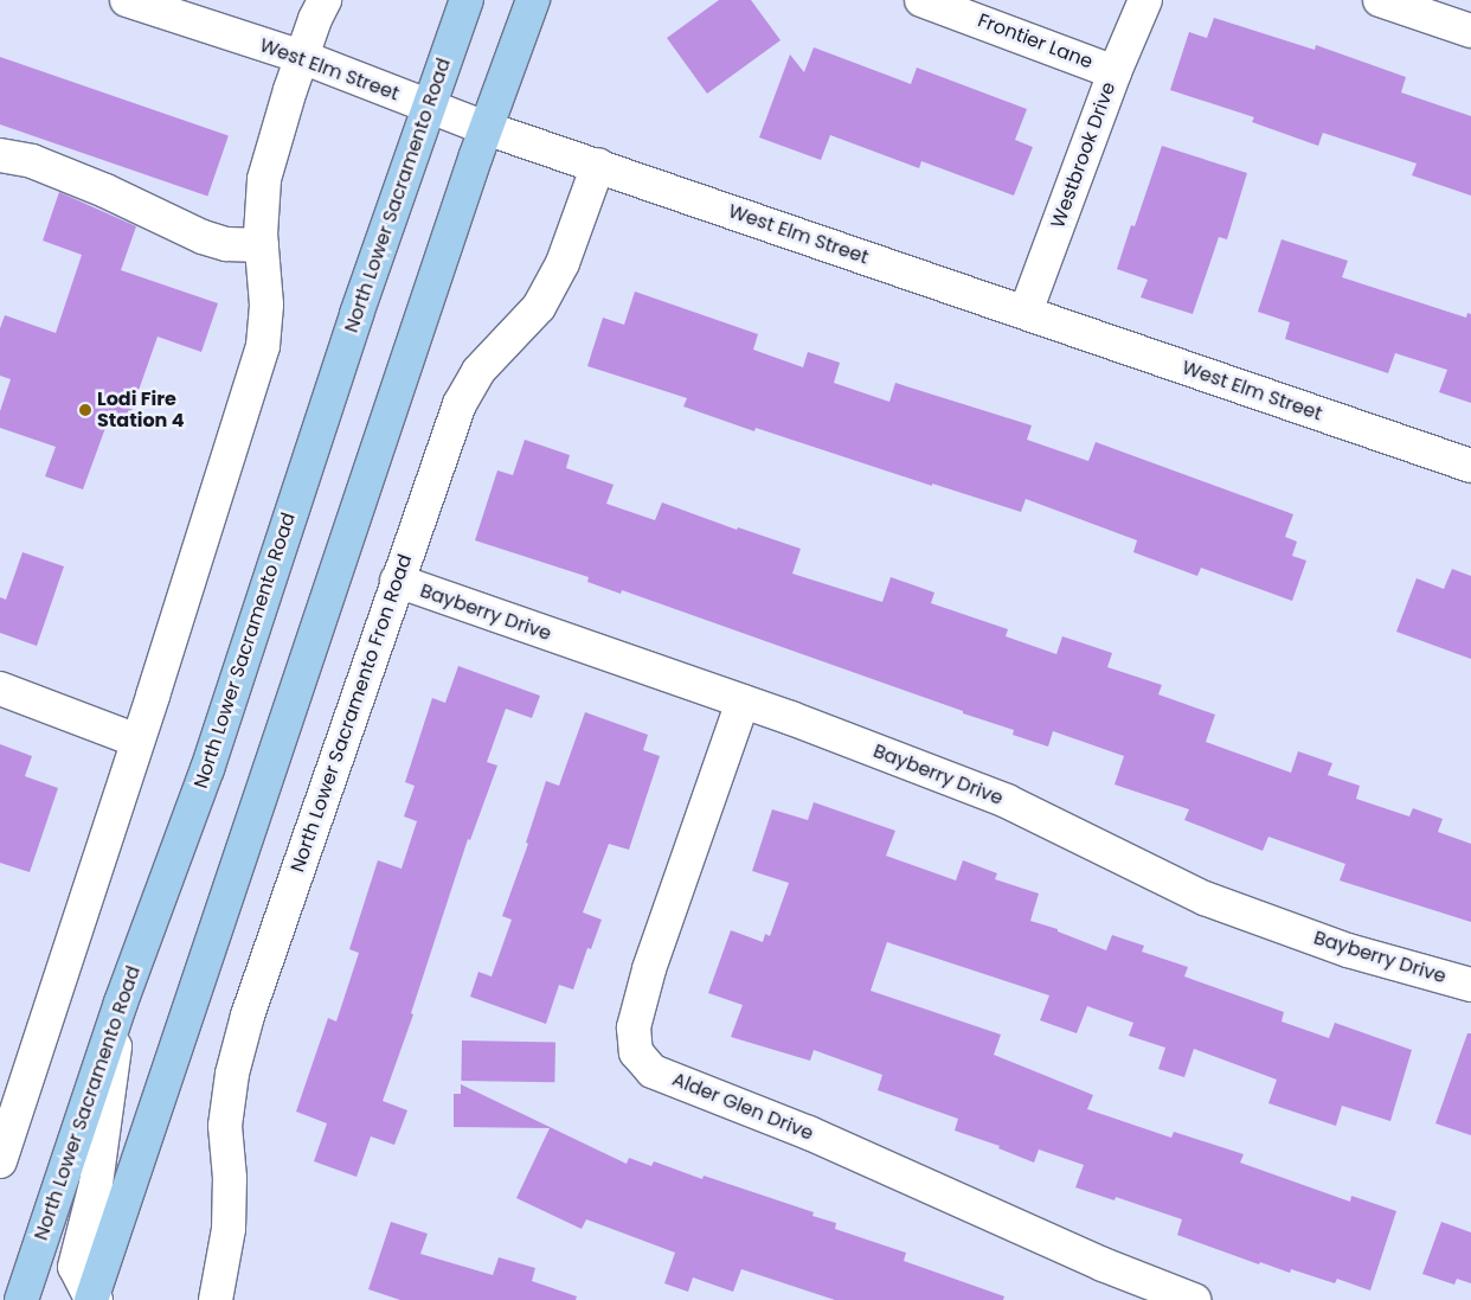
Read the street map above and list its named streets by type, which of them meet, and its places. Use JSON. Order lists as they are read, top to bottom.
{
  "streets": {
    "main road": ["North Lower Sacramento Road"],
    "street": [
      "Frontier Lane",
      "West Elm Street",
      "Westbrook Drive",
      "Bayberry Drive",
      "North Lower Sacramento Fron Road",
      "Alder Glen Drive"
    ]
  },
  "crossings": [
    ["Frontier Lane", "Westbrook Drive"],
    ["West Elm Street", "Westbrook Drive"],
    ["West Elm Street", "North Lower Sacramento Road"],
    ["West Elm Street", "North Lower Sacramento Fron Road"],
    ["Bayberry Drive", "North Lower Sacramento Fron Road"],
    ["Bayberry Drive", "Alder Glen Drive"]
  ],
  "places": ["Lodi Fire Station 4"]
}
